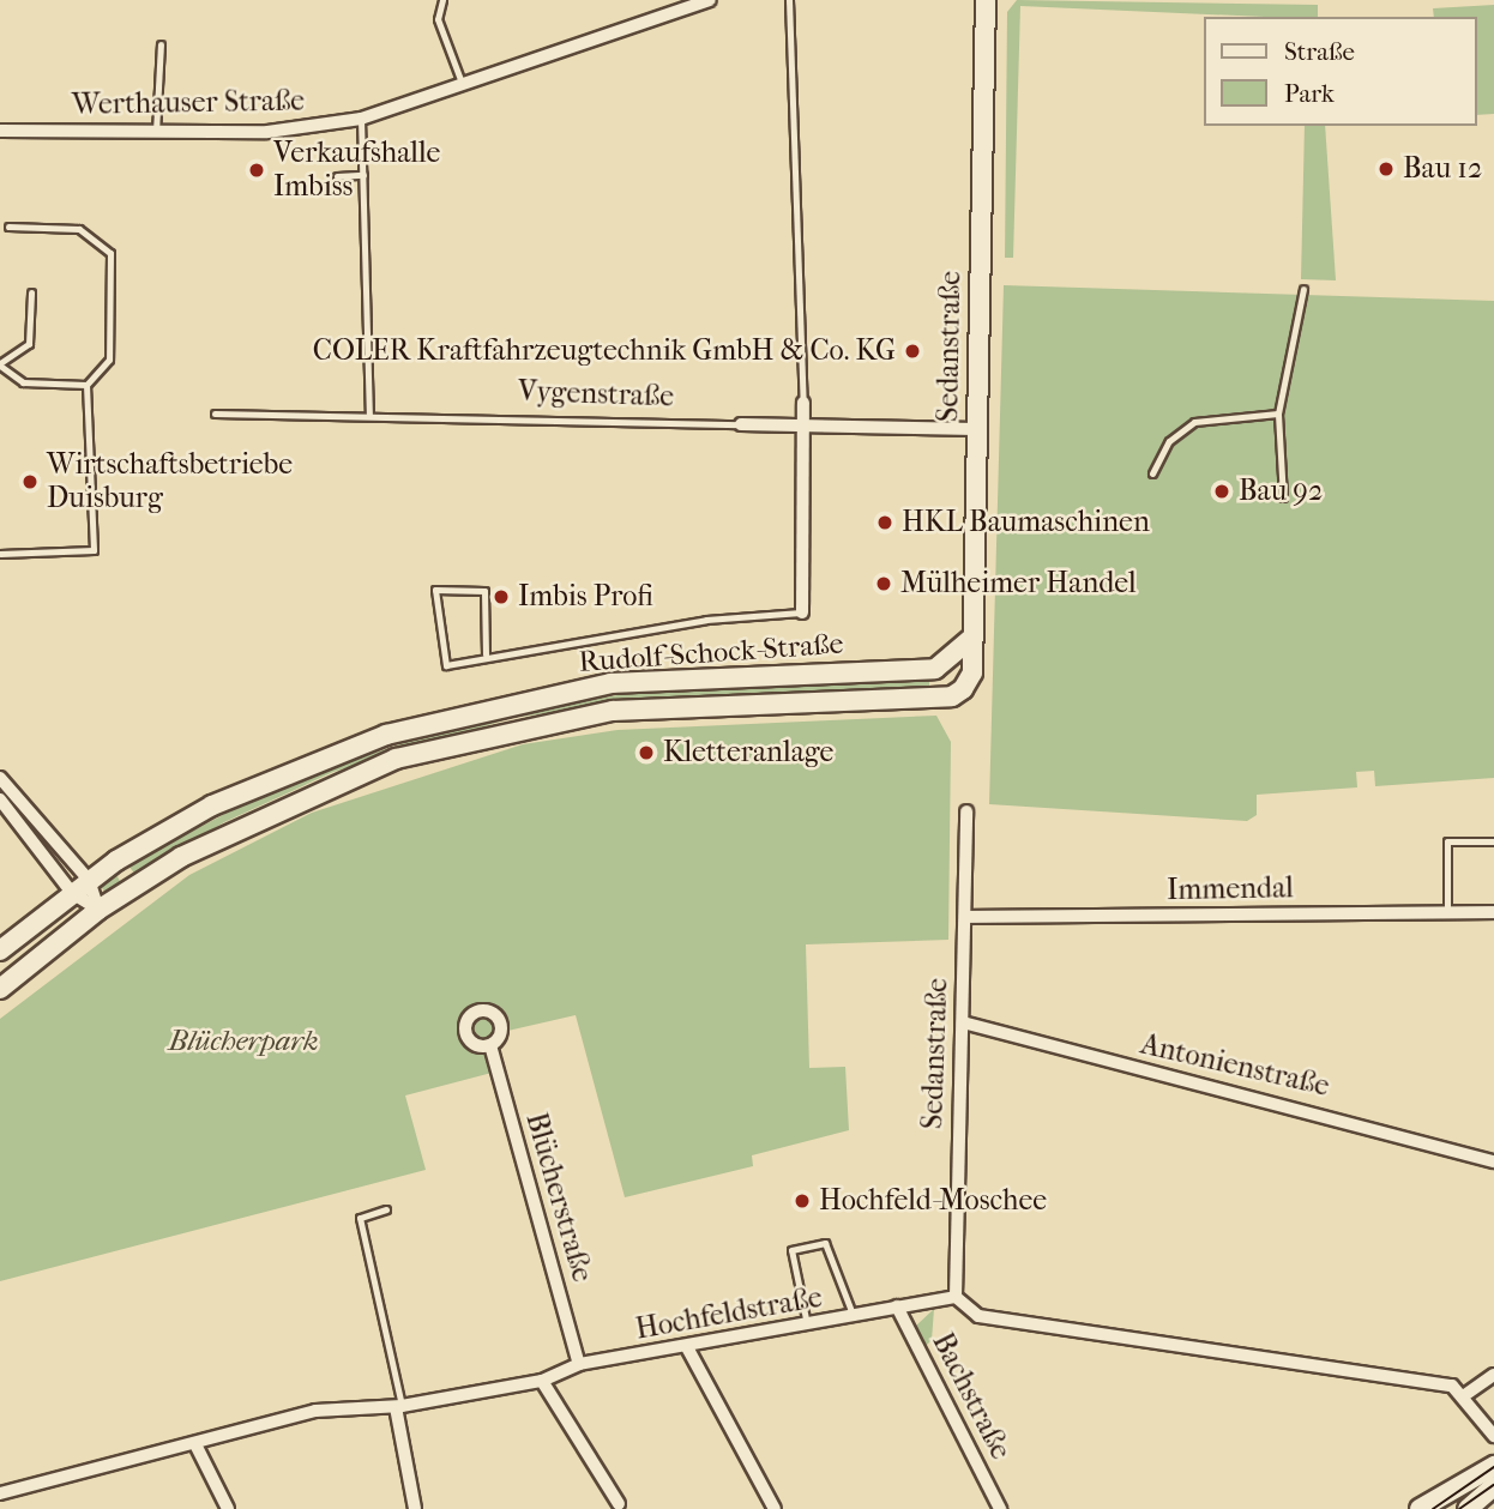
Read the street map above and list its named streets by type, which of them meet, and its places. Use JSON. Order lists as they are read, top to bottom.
{
  "streets": {
    "main road": ["Sedanstraße", "Rudolf-Schock-Straße"],
    "street": [
      "Werthauser Straße",
      "Vygenstraße",
      "Immendal",
      "Antonienstraße",
      "Blücherstraße",
      "Hochfeldstraße",
      "Bachstraße"
    ]
  },
  "crossings": [
    ["Sedanstraße", "Vygenstraße"],
    ["Sedanstraße", "Rudolf-Schock-Straße"],
    ["Sedanstraße", "Immendal"],
    ["Sedanstraße", "Antonienstraße"],
    ["Sedanstraße", "Hochfeldstraße"],
    ["Blücherstraße", "Hochfeldstraße"],
    ["Hochfeldstraße", "Bachstraße"]
  ],
  "parks": ["Blücherpark"],
  "places": [
    "Bau 12",
    "Verkaufshalle Imbiss",
    "COLER Kraftfahrzeugtechnik GmbH & Co. KG",
    "Wirtschaftsbetriebe Duisburg",
    "Bau 92",
    "HKL Baumaschinen",
    "Mülheimer Handel",
    "Imbis Profi",
    "Kletteranlage",
    "Hochfeld-Moschee"
  ],
  "legend": ["Straße", "Park"]
}
